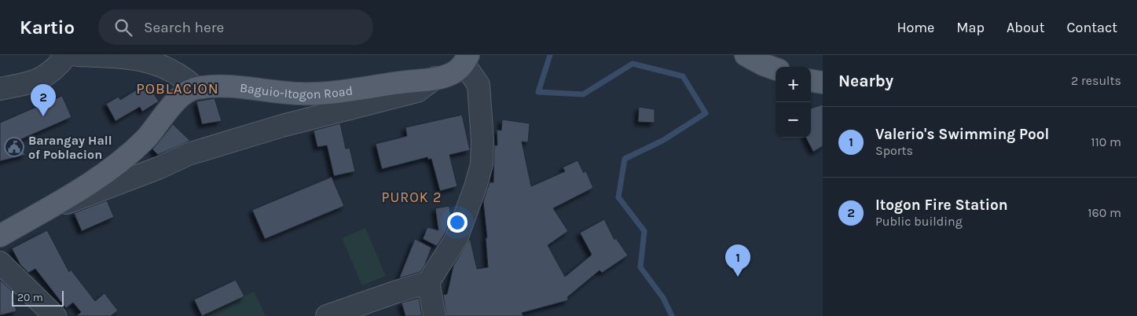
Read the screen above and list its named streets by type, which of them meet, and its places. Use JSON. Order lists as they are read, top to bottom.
{
  "streets": {
    "main road": ["Baguio-Itogon Road"]
  },
  "districts": ["POBLACION", "PUROK 2"],
  "places": {
    "public building": ["Barangay Hall of Poblacion"]
  },
  "scale_bar": "20 m",
  "page": {
    "header": "Kartio",
    "search": "Search here",
    "nav": [
      "Home",
      "Map",
      "About",
      "Contact"
    ],
    "heading": ["Nearby", "2 results"],
    "map_buttons": ["+", "−"],
    "pins": ["2", "1"],
    "list": [
      {
        "mark": "1",
        "name": "Valerio's Swimming Pool",
        "note": "Sports",
        "value": "110 m"
      },
      {
        "mark": "2",
        "name": "Itogon Fire Station",
        "note": "Public building",
        "value": "160 m"
      }
    ],
    "scale": "20 m"
  }
}
